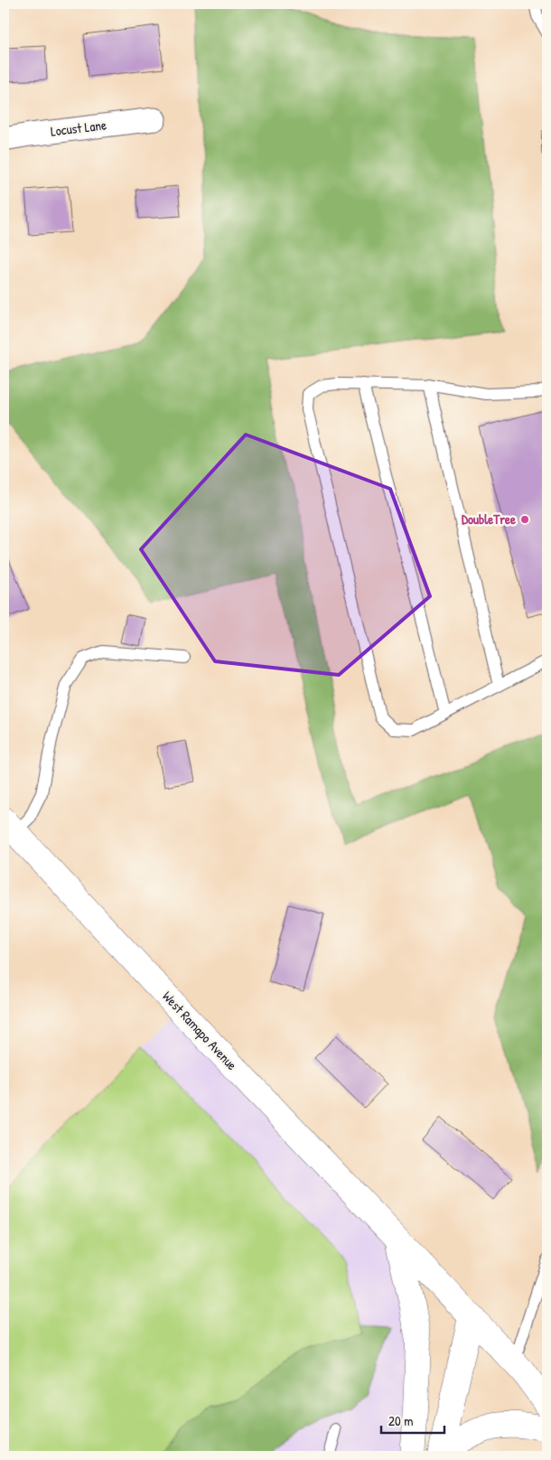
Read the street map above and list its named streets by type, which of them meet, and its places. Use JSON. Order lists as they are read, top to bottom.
{
  "streets": {
    "main road": ["West Ramapo Avenue"],
    "street": ["Locust Lane"]
  },
  "places": ["DoubleTree"],
  "scale_bar": "20 m"
}
